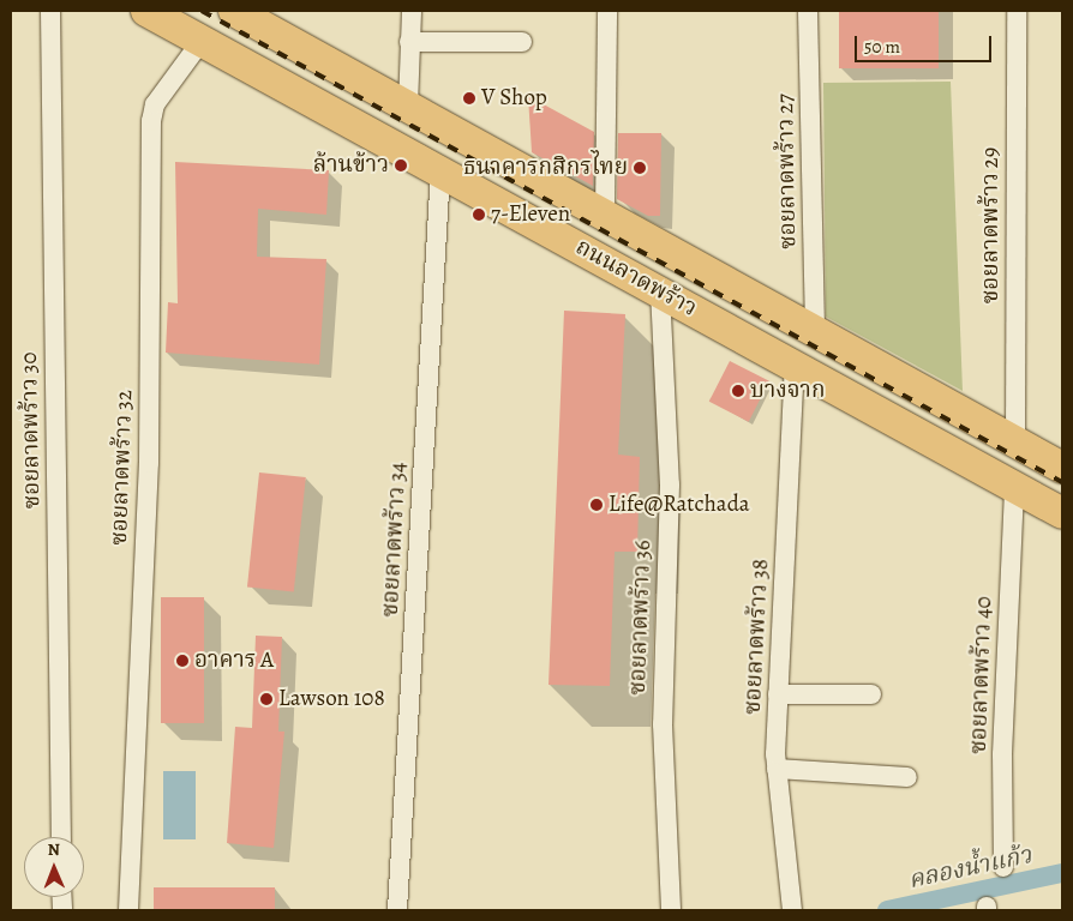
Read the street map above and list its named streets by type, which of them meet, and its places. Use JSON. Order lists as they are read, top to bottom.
{
  "streets": {
    "main road": ["ถนนลาดพร้าว"],
    "street": [
      "ซอยลาดพร้าว 27",
      "ซอยลาดพร้าว 29",
      "ซอยลาดพร้าว 30",
      "ซอยลาดพร้าว 32",
      "ซอยลาดพร้าว 34",
      "ซอยลาดพร้าว 36",
      "ซอยลาดพร้าว 38",
      "ซอยลาดพร้าว 40"
    ]
  },
  "crossings": [
    ["ซอยลาดพร้าว 27", "ถนนลาดพร้าว"],
    ["ซอยลาดพร้าว 29", "ถนนลาดพร้าว"],
    ["ถนนลาดพร้าว", "ซอยลาดพร้าว 32"],
    ["ถนนลาดพร้าว", "ซอยลาดพร้าว 34"],
    ["ถนนลาดพร้าว", "ซอยลาดพร้าว 36"],
    ["ถนนลาดพร้าว", "ซอยลาดพร้าว 38"],
    ["ถนนลาดพร้าว", "ซอยลาดพร้าว 40"]
  ],
  "water": ["คลองน้ำแก้ว"],
  "places": [
    "V Shop",
    "ล้านข้าว",
    "ธนาคารกสิกรไทย",
    "7-Eleven",
    "บางจาก",
    "Life@Ratchada",
    "อาคาร A",
    "Lawson 108"
  ],
  "scale_bar": "50 m",
  "north": "top"
}
